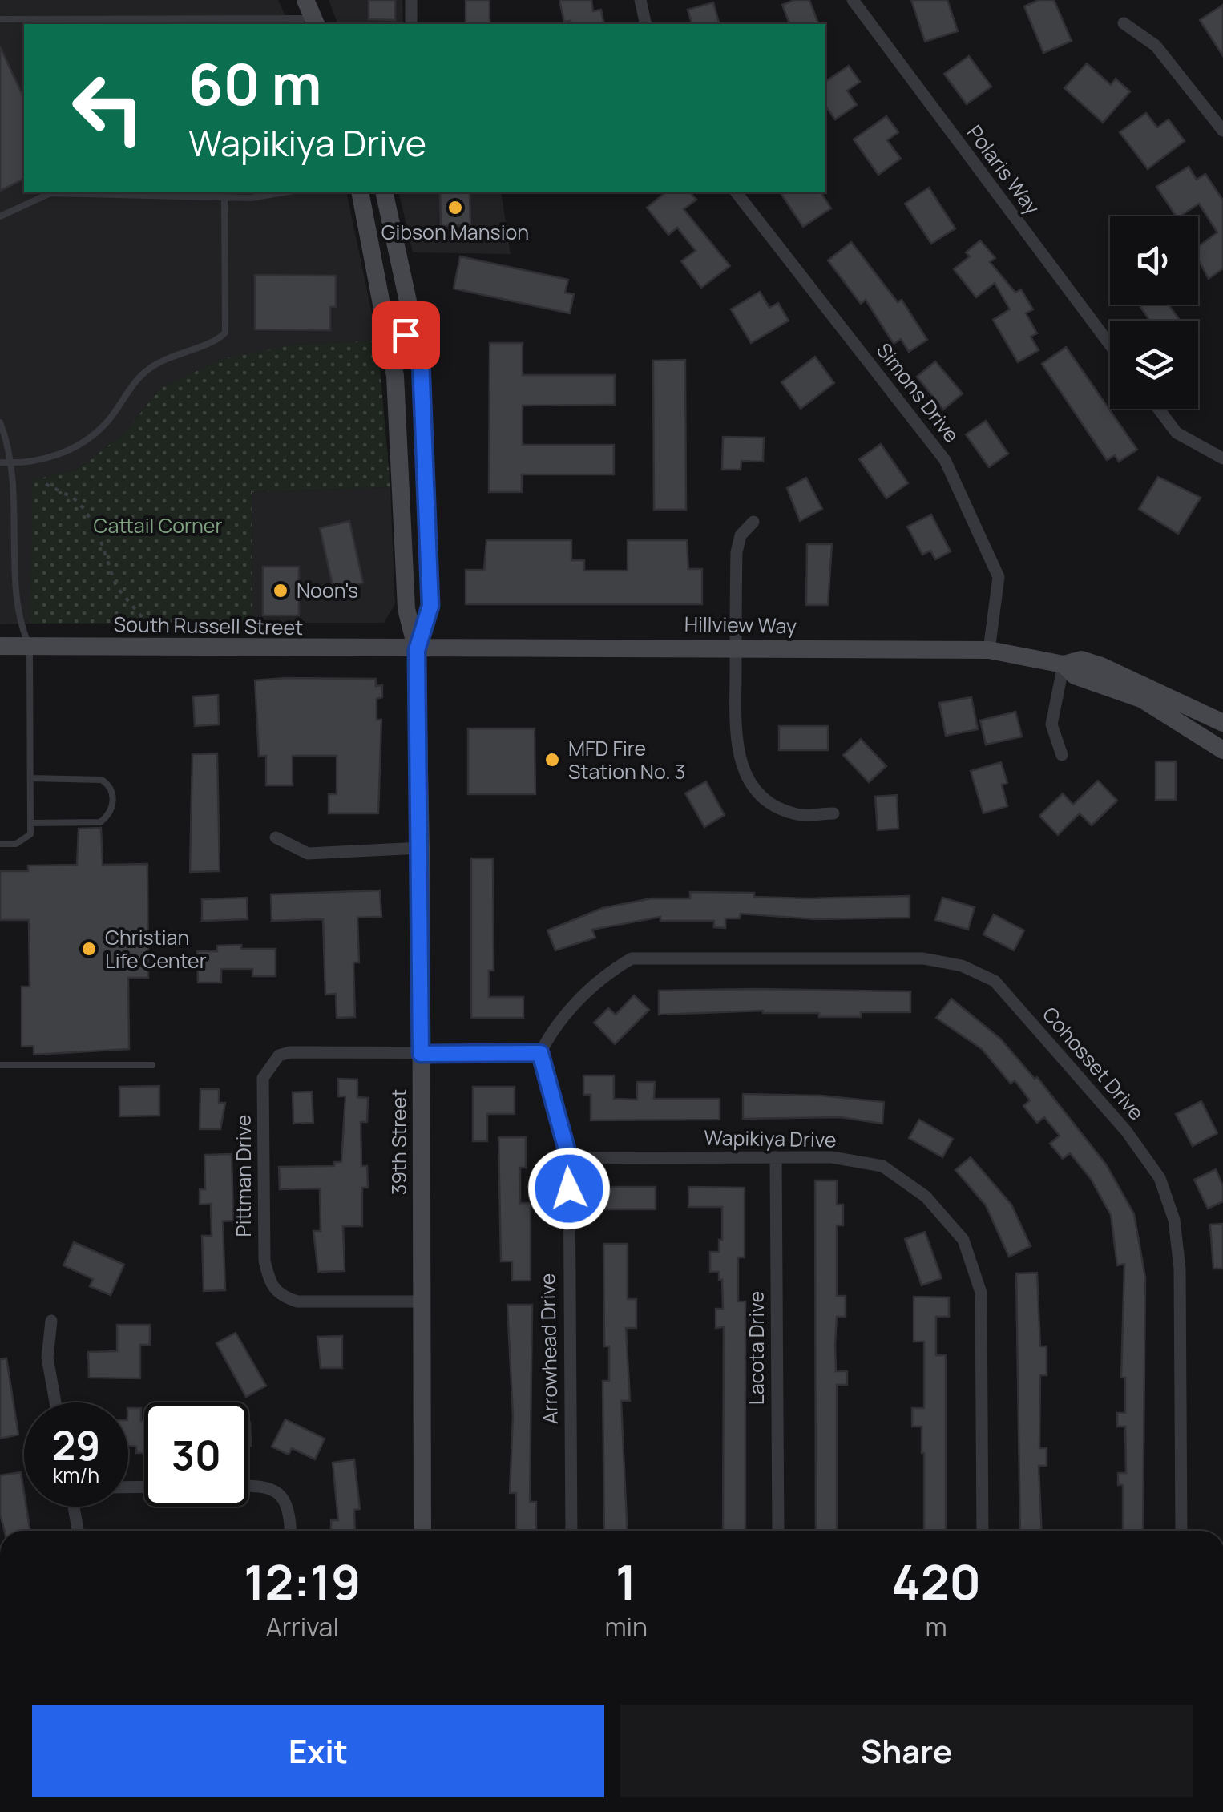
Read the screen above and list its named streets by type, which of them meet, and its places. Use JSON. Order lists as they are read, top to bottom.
{
  "streets": {
    "main road": ["Hillview Way", "South Russell Street", "39th Street"],
    "street": [
      "Polaris Way",
      "Simons Drive",
      "Cohosset Drive",
      "Wapikiya Drive",
      "Pittman Drive",
      "Lacota Drive",
      "Arrowhead Drive"
    ]
  },
  "crossings": [
    ["Simons Drive", "Hillview Way"],
    ["Hillview Way", "South Russell Street"],
    ["Hillview Way", "39th Street"],
    ["South Russell Street", "39th Street"],
    ["Wapikiya Drive", "Lacota Drive"],
    ["Wapikiya Drive", "Arrowhead Drive"],
    ["39th Street", "Pittman Drive"]
  ],
  "parks": ["Cattail Corner"],
  "places": [
    "Gibson Mansion",
    "Noon's",
    "MFD Fire Station No. 3",
    "Christian Life Center"
  ],
  "page": {
    "turn": ["60 m", "Wapikiya Drive"],
    "speed": "29 km/h",
    "limit": "30",
    "eta": [
      "12:19",
      "Arrival",
      "1",
      "min",
      "420",
      "m"
    ],
    "buttons": ["Exit", "Share"]
  }
}
